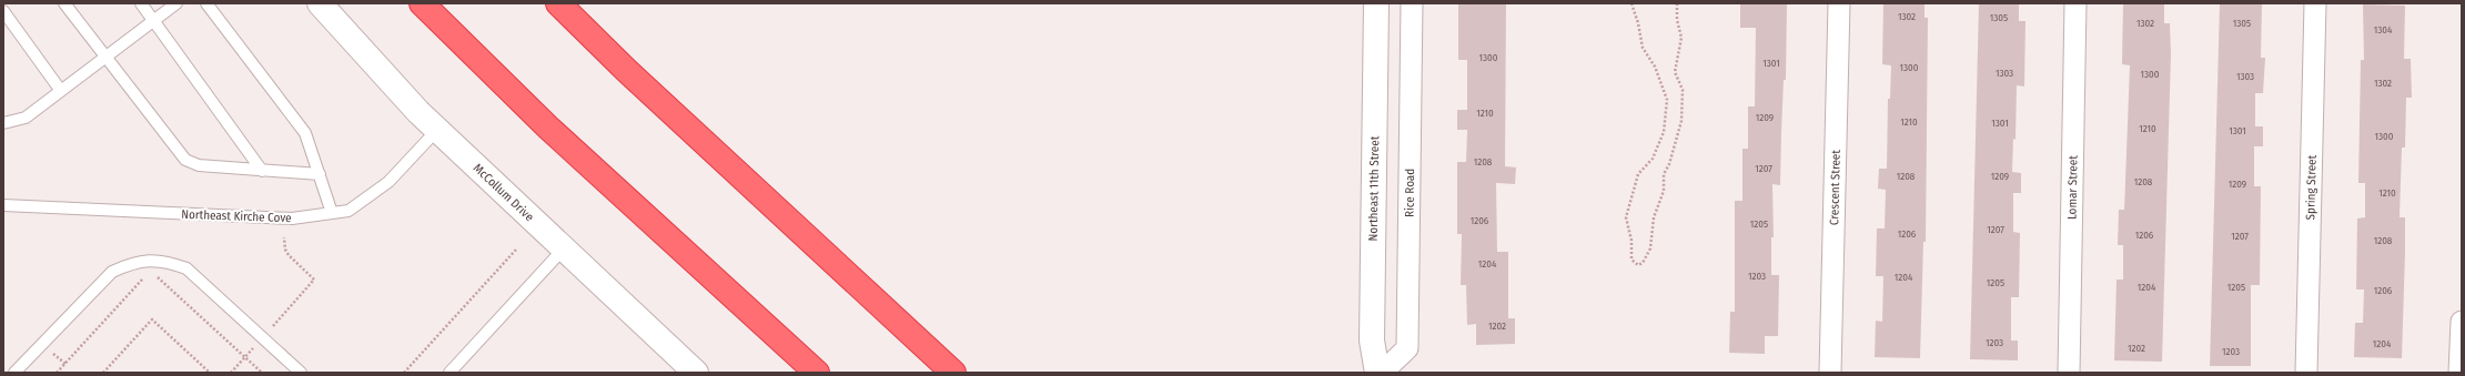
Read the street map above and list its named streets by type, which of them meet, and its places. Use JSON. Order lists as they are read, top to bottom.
{
  "streets": {
    "street": [
      "Lomar Street",
      "Spring Street",
      "Northeast 11th Street",
      "Crescent Street",
      "McCollum Drive",
      "Rice Road"
    ],
    "lane": ["Northeast Kirche Cove"]
  },
  "crossings": [
    ["McCollum Drive", "Northeast Kirche Cove"]
  ],
  "house_numbers": [
    "1302",
    "1305",
    "1302",
    "1305",
    "1304",
    "1300",
    "1301",
    "1300",
    "1303",
    "1300",
    "1303",
    "1302",
    "1210",
    "1209",
    "1210",
    "1301",
    "1210",
    "1301",
    "1300",
    "1208",
    "1207",
    "1208",
    "1209",
    "1208",
    "1209",
    "1210",
    "1206",
    "1205",
    "1207",
    "1206",
    "1206",
    "1207",
    "1208",
    "1204",
    "1203",
    "1204",
    "1205",
    "1204",
    "1205",
    "1206",
    "1202",
    "1203",
    "1204",
    "1202",
    "1203"
  ]
}
